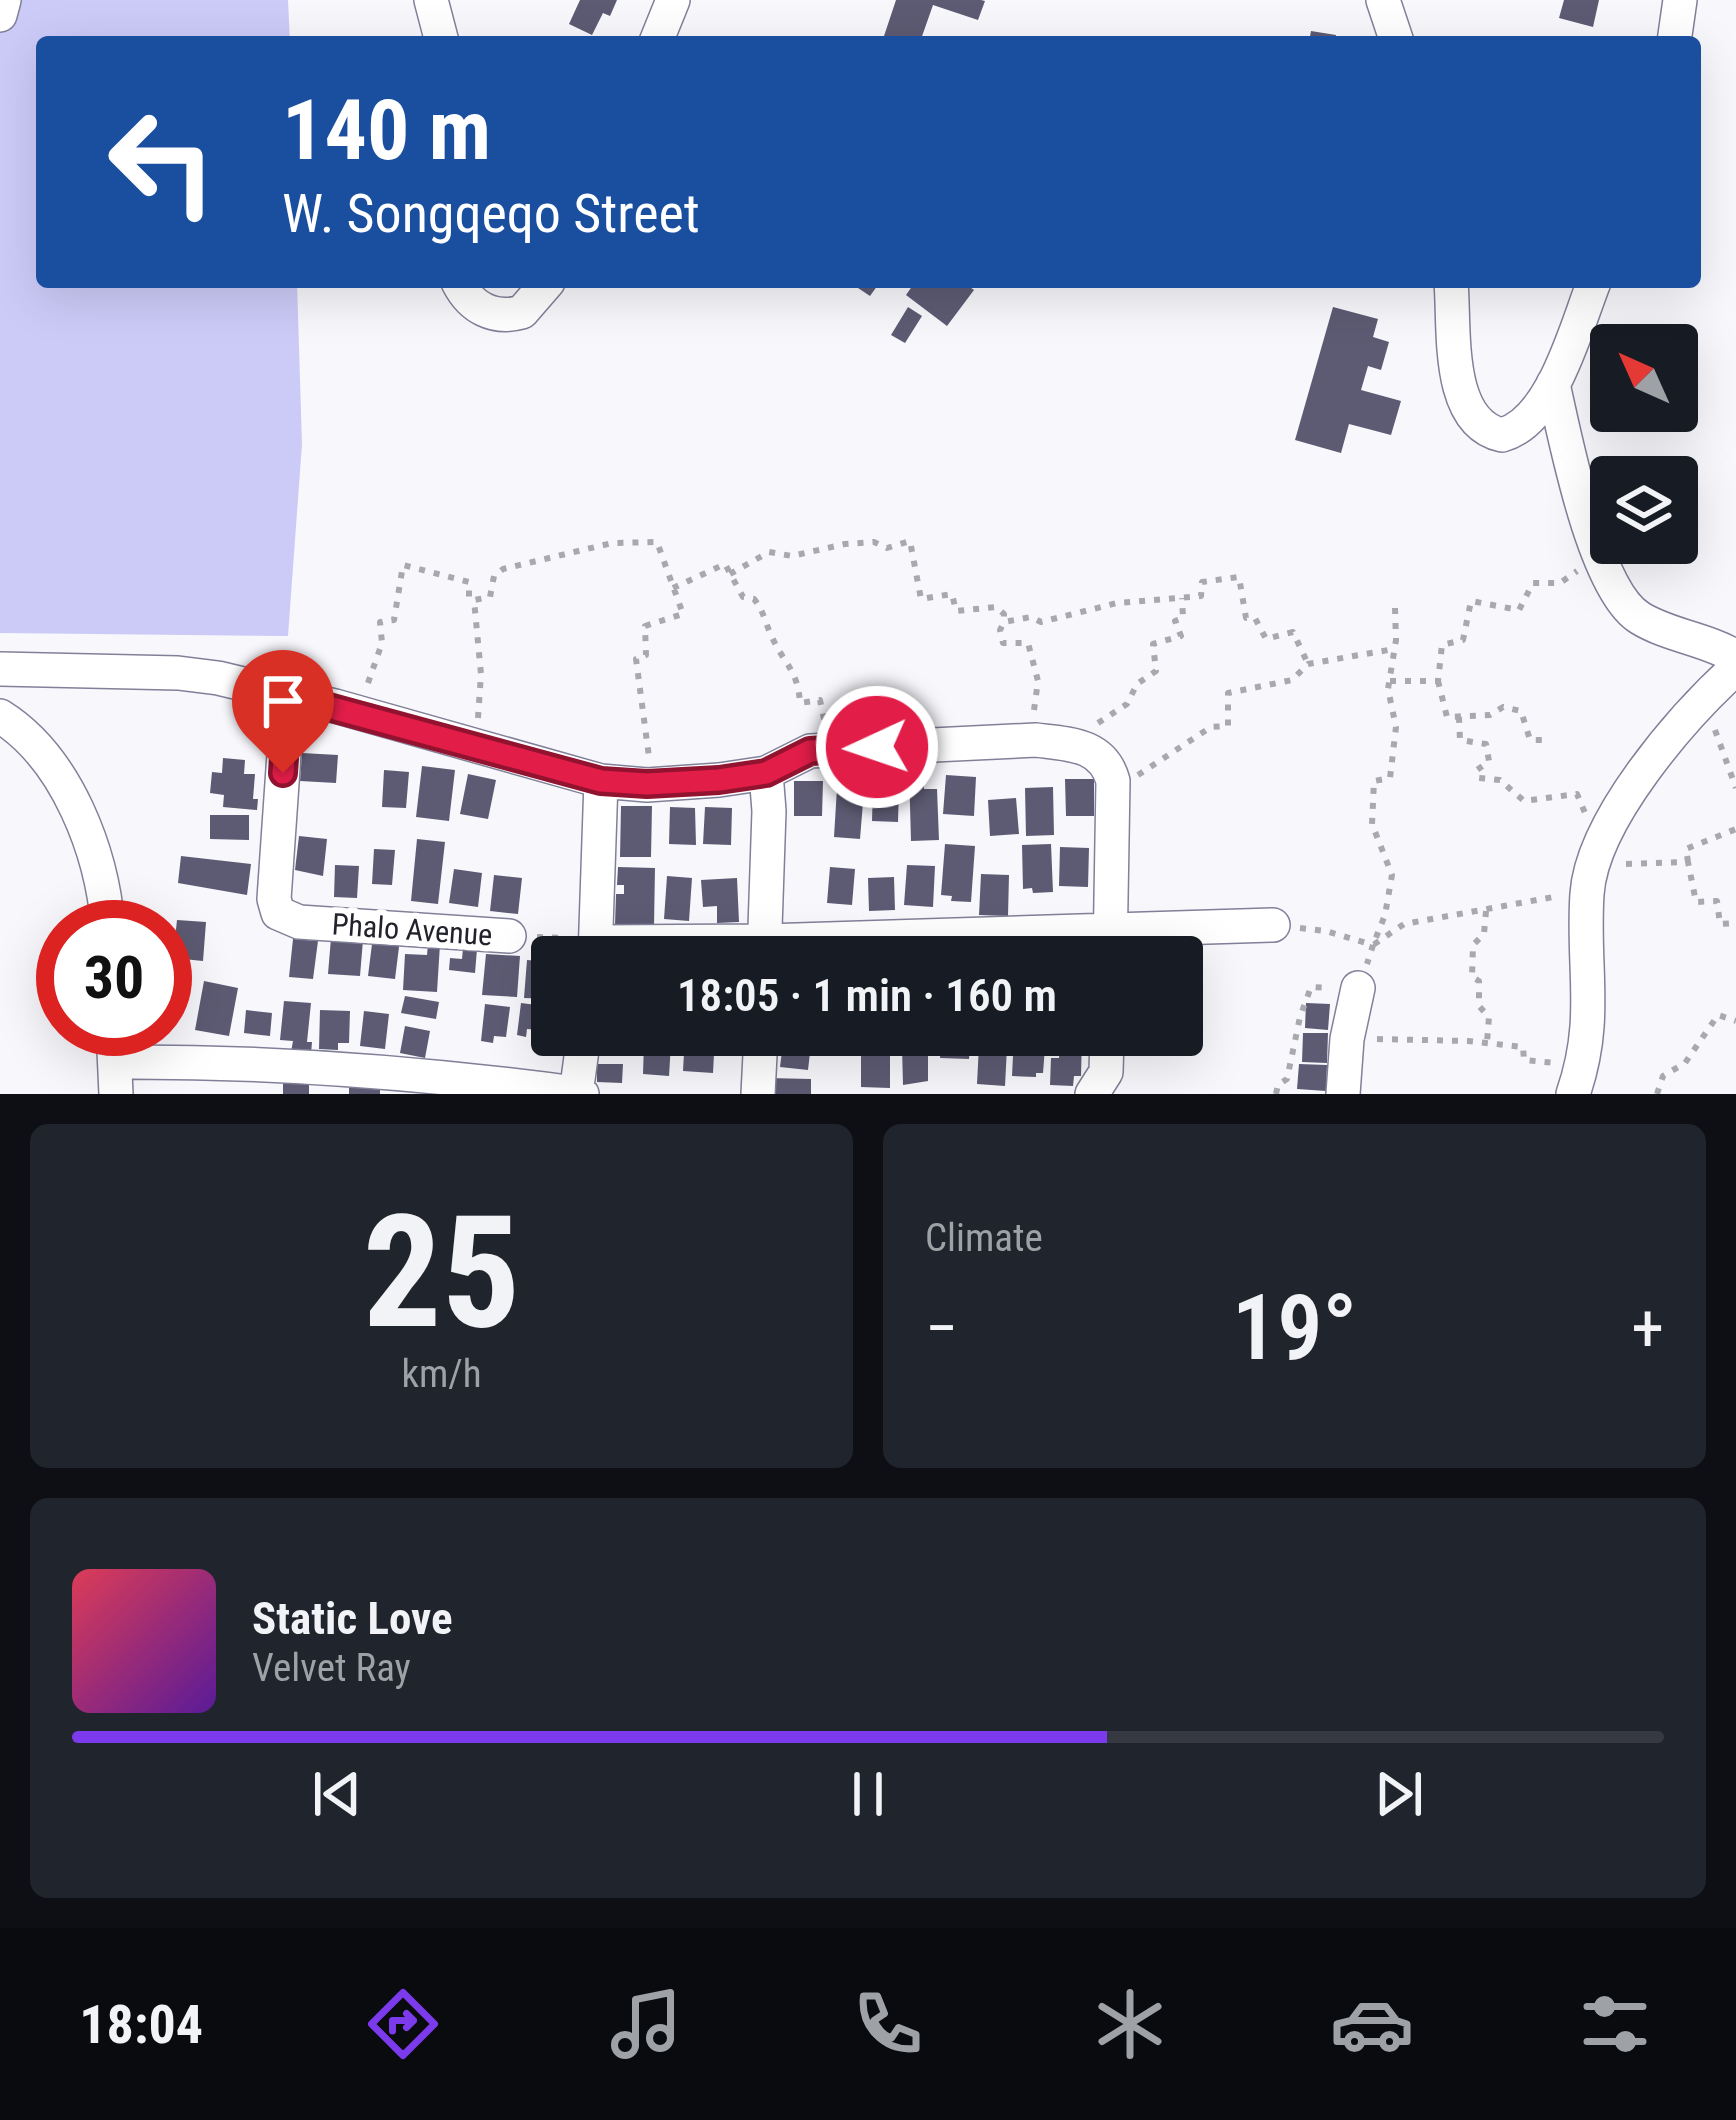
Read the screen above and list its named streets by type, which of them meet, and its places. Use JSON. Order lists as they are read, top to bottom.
{
  "streets": {
    "street": ["Phalo Avenue"]
  },
  "north": "top left",
  "page": {
    "turn": ["140 m", "W. Songqeqo Street"],
    "limit": "30",
    "trip": "18:05 · 1 min · 160 m",
    "tile": [
      ["25", "km/h"],
      "Climate"
    ],
    "heat": ["−", "19°", "+"],
    "song": ["Static Love", "Velvet Ray"],
    "tabs": "18:04"
  }
}
